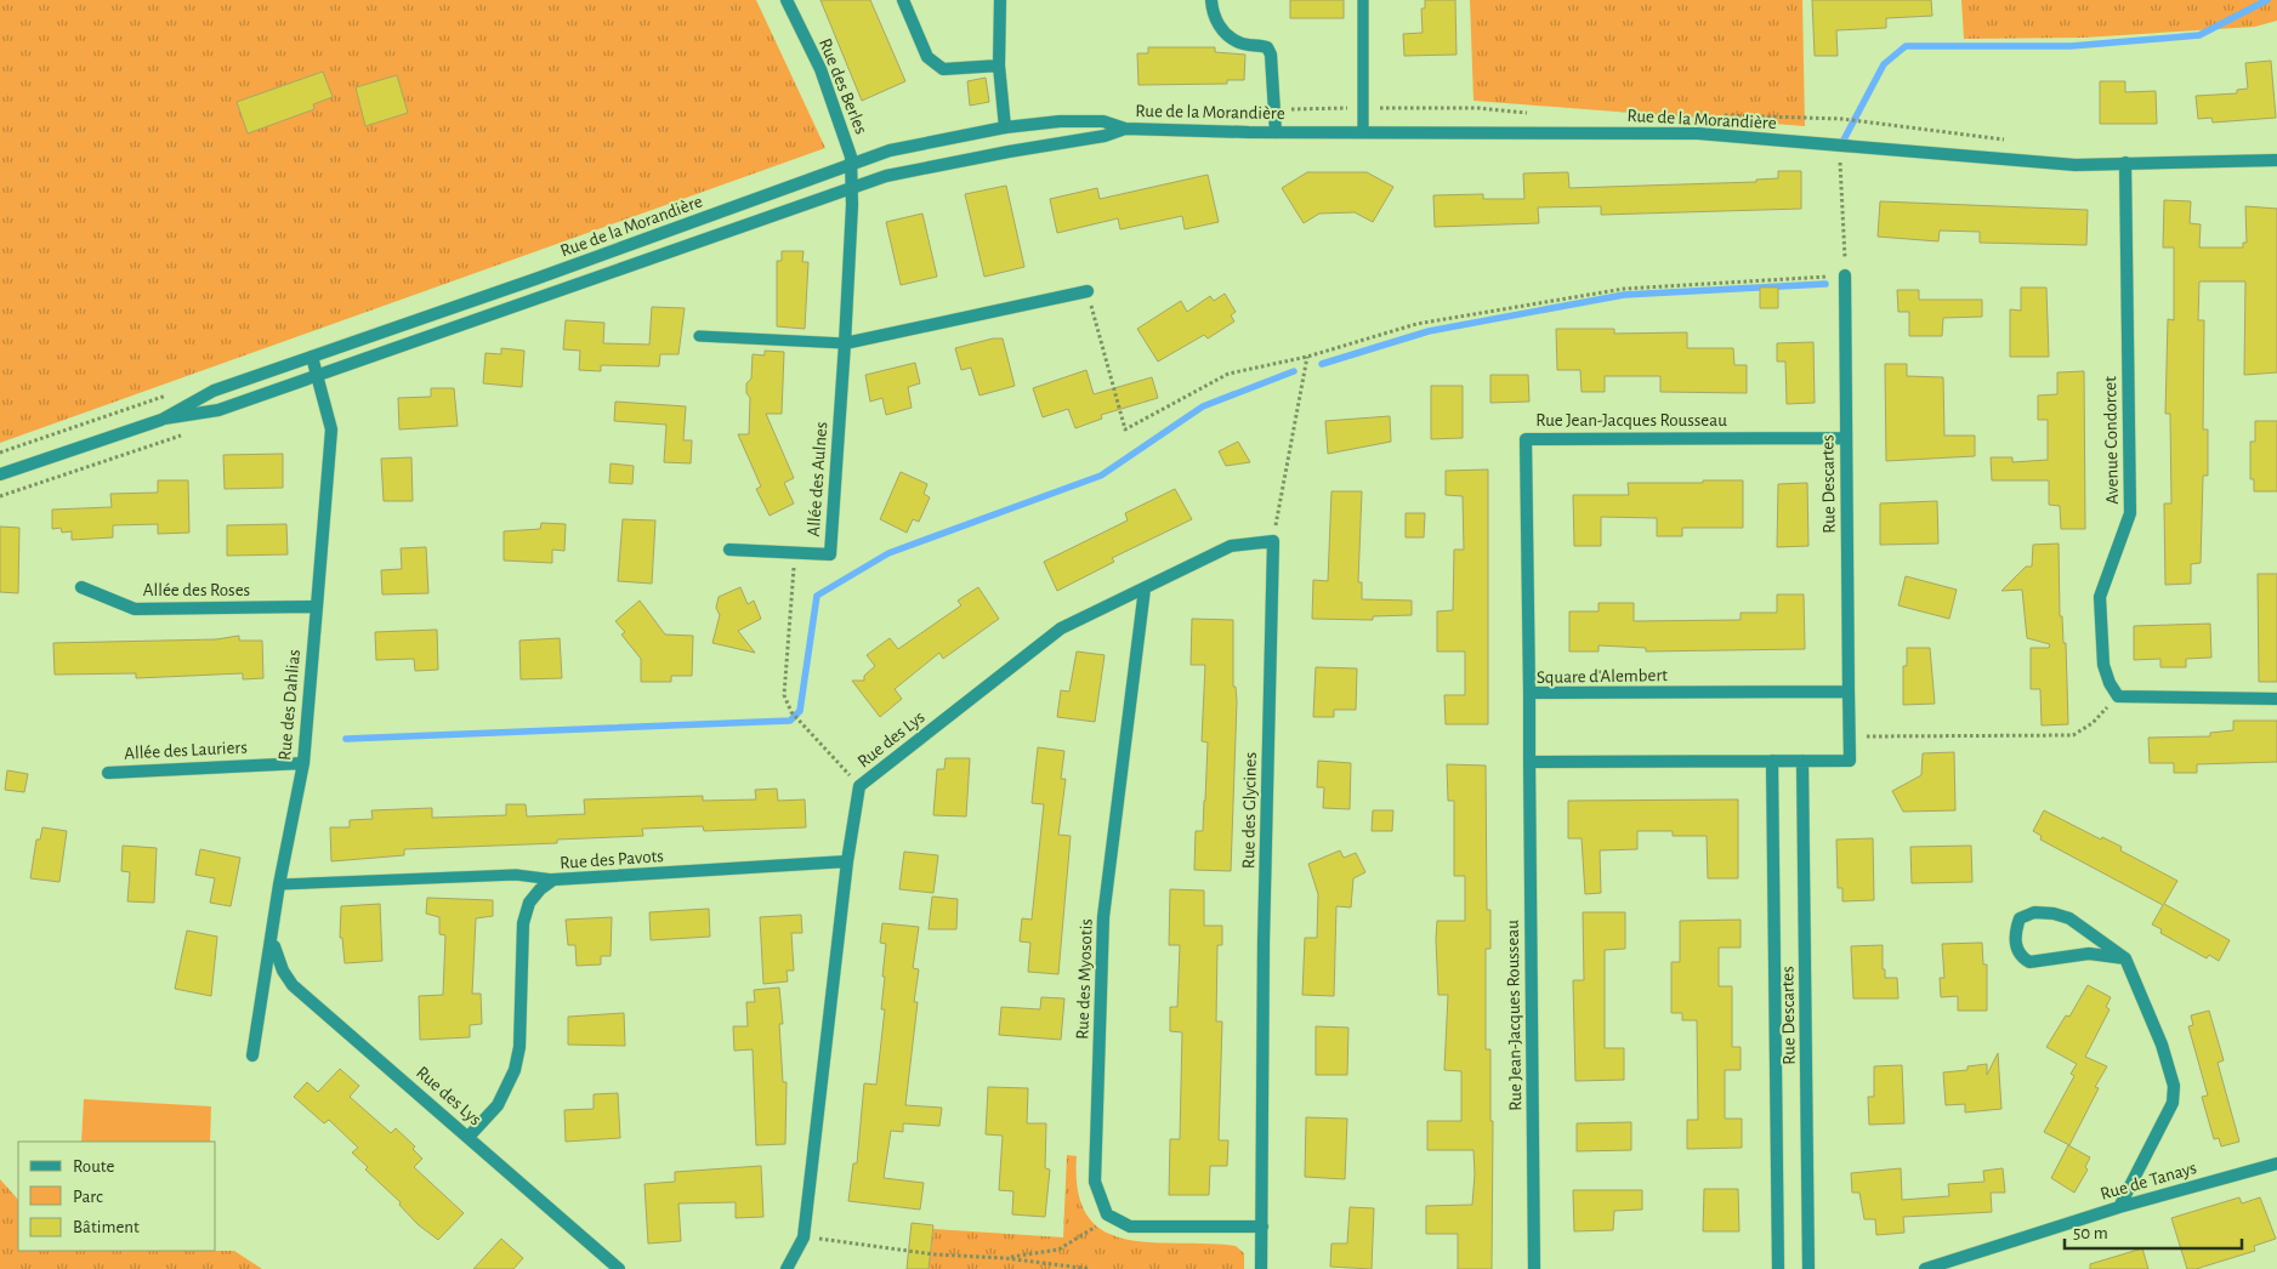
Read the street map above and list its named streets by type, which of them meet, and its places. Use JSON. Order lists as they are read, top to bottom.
{
  "streets": {
    "street": [
      "Rue des Berles",
      "Rue de la Morandière",
      "Rue Jean-Jacques Rousseau",
      "Avenue Condorcet",
      "Allée des Aulnes",
      "Rue Descartes",
      "Allée des Roses",
      "Square d'Alembert",
      "Rue des Dahlias",
      "Rue des Lys",
      "Allée des Lauriers",
      "Rue des Glycines",
      "Rue des Pavots",
      "Rue des Myosotis",
      "Rue de Tanays"
    ]
  },
  "crossings": [
    ["Rue des Berles", "Rue de la Morandière"],
    ["Rue des Berles", "Allée des Aulnes"],
    ["Rue de la Morandière", "Avenue Condorcet"],
    ["Rue de la Morandière", "Allée des Aulnes"],
    ["Rue de la Morandière", "Rue des Dahlias"],
    ["Rue Jean-Jacques Rousseau", "Rue Descartes"],
    ["Rue Jean-Jacques Rousseau", "Square d'Alembert"],
    ["Rue Descartes", "Square d'Alembert"],
    ["Allée des Roses", "Rue des Dahlias"],
    ["Rue des Dahlias", "Rue des Lys"],
    ["Rue des Dahlias", "Allée des Lauriers"],
    ["Rue des Lys", "Rue des Glycines"],
    ["Rue des Lys", "Rue des Pavots"],
    ["Rue des Lys", "Rue des Myosotis"]
  ],
  "legend": ["Route", "Parc", "Bâtiment"],
  "scale_bar": "50 m"
}
